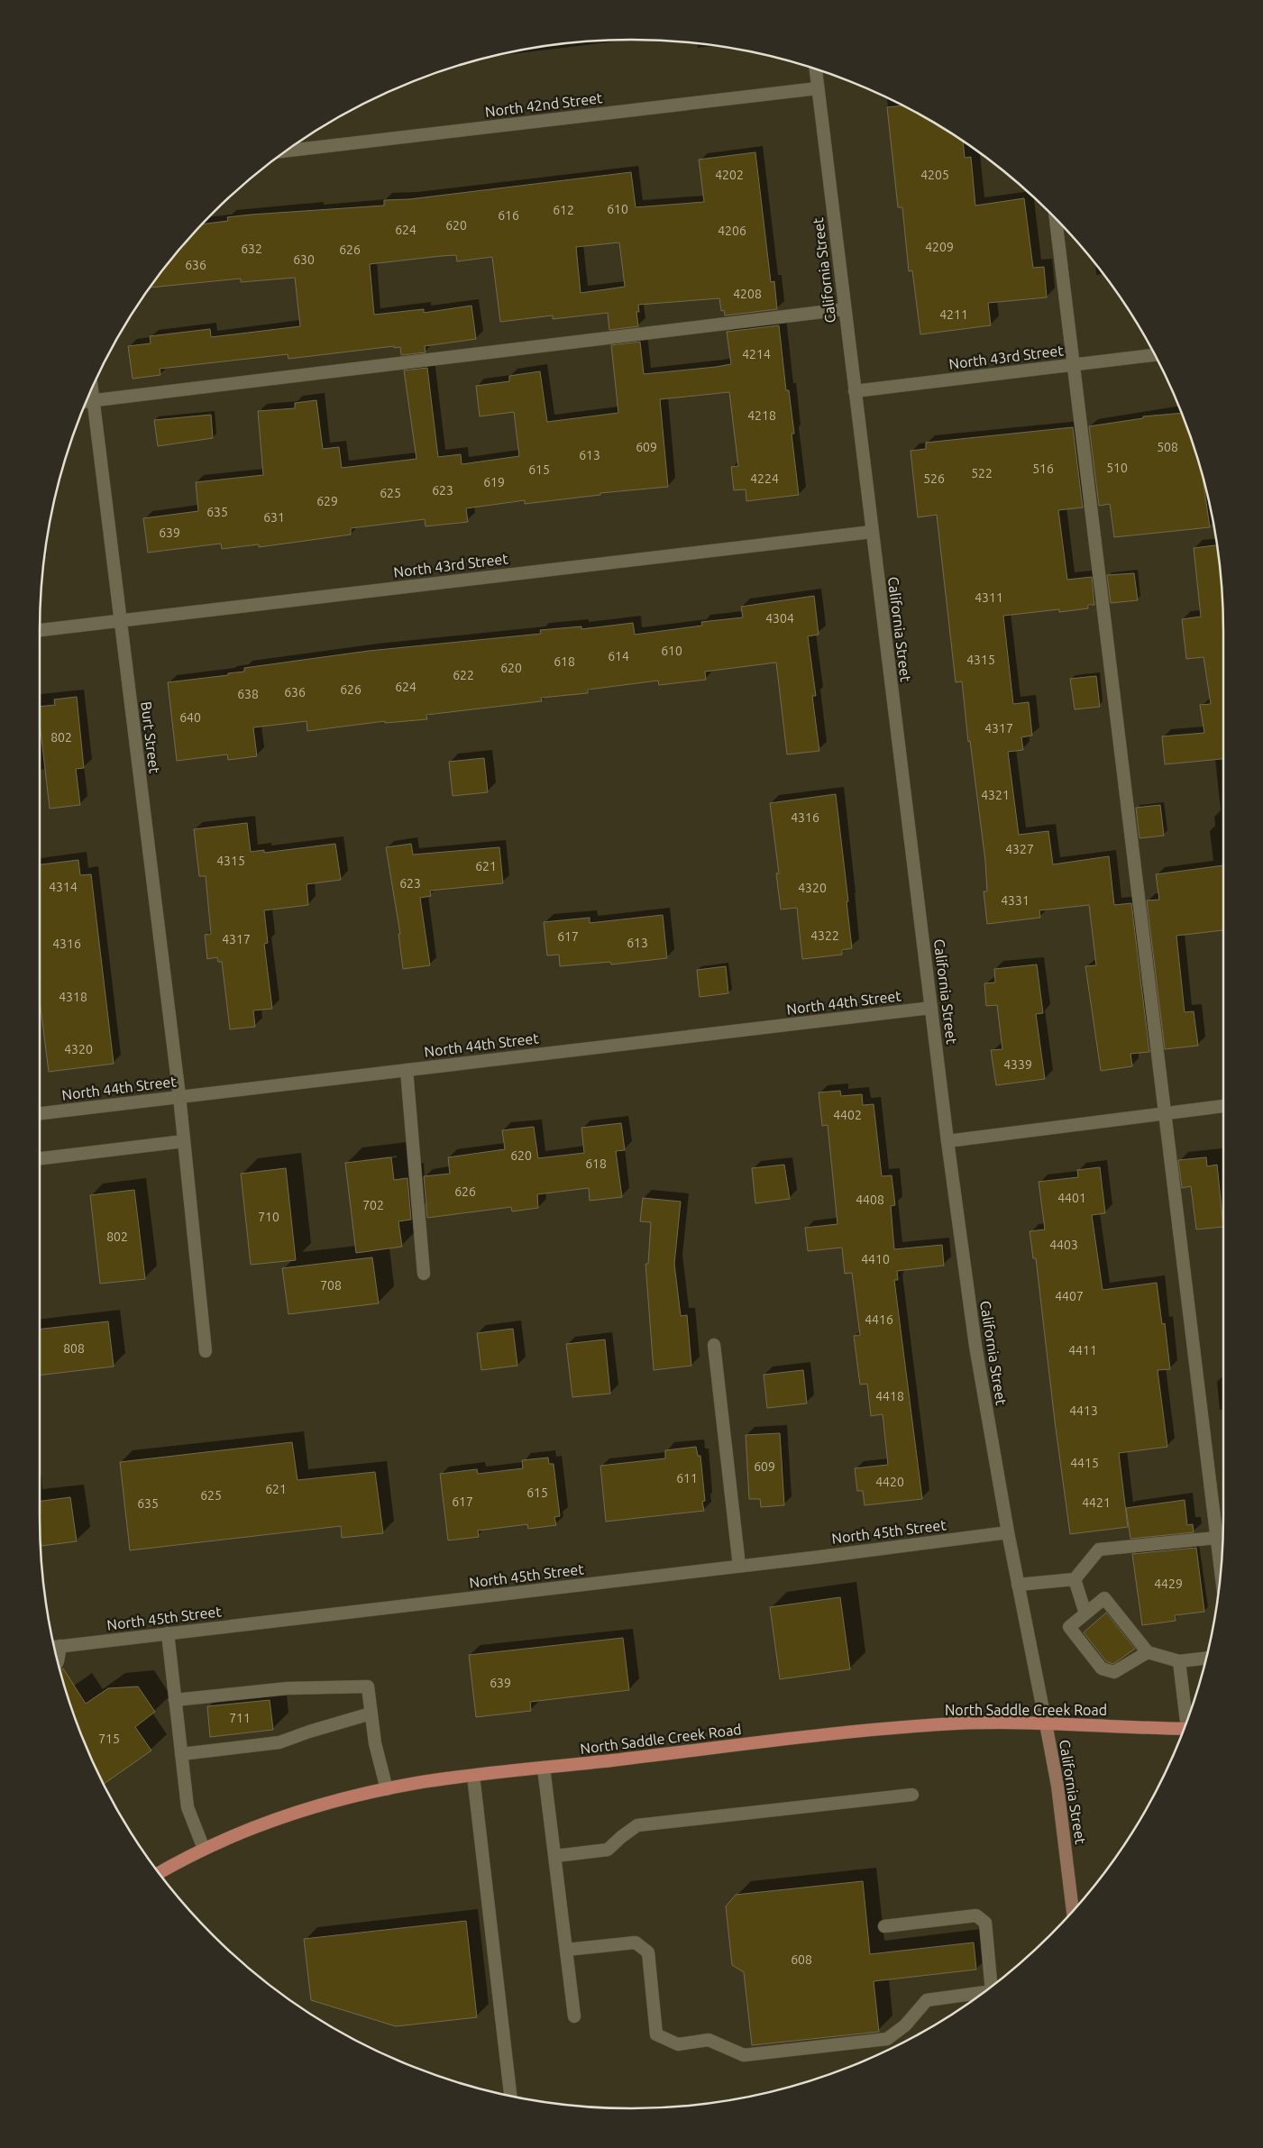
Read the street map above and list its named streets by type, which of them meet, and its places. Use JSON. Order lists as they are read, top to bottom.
{
  "streets": {
    "main road": ["California Street", "North Saddle Creek Road"],
    "street": [
      "North 42nd Street",
      "North 43rd Street",
      "Burt Street",
      "North 44th Street",
      "North 45th Street"
    ]
  },
  "crossings": [
    ["North 42nd Street", "California Street"],
    ["California Street", "North 43rd Street"],
    ["California Street", "North 44th Street"],
    ["California Street", "North 45th Street"],
    ["California Street", "North Saddle Creek Road"],
    ["North 43rd Street", "Burt Street"],
    ["Burt Street", "North 44th Street"]
  ],
  "house_numbers": [
    "4202",
    "4205",
    "610",
    "612",
    "616",
    "620",
    "624",
    "4206",
    "4209",
    "632",
    "626",
    "630",
    "636",
    "4208",
    "4211",
    "4214",
    "4218",
    "609",
    "508",
    "613",
    "510",
    "516",
    "615",
    "522",
    "4224",
    "526",
    "619",
    "623",
    "625",
    "629",
    "635",
    "631",
    "639",
    "4311",
    "4304",
    "610",
    "614",
    "4315",
    "618",
    "620",
    "622",
    "624",
    "626",
    "636",
    "638",
    "640",
    "4317",
    "802",
    "4321",
    "4316",
    "4327",
    "4315",
    "621",
    "623",
    "4314",
    "4320",
    "4331",
    "4322",
    "617",
    "4317",
    "613",
    "4316",
    "4318",
    "4320",
    "4339",
    "4402",
    "620",
    "618",
    "626",
    "4401",
    "4408",
    "702",
    "710",
    "802",
    "4403",
    "4410",
    "708",
    "4407",
    "4416",
    "808",
    "4411",
    "4418",
    "4413",
    "4415",
    "609",
    "611",
    "4420",
    "621",
    "615",
    "625",
    "617",
    "4421",
    "635",
    "4429",
    "639",
    "711",
    "715",
    "608"
  ]
}
